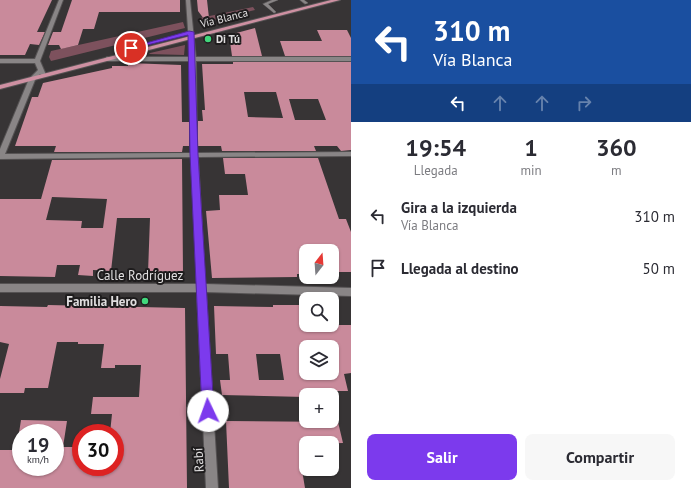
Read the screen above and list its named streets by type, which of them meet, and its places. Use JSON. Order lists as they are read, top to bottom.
{
  "streets": {
    "main road": ["Vía Blanca"],
    "street": ["Calle Rodríguez", "Rabí"]
  },
  "crossings": [
    ["Vía Blanca", "Rabí"],
    ["Calle Rodríguez", "Rabí"]
  ],
  "places": ["Di Tú", "Familia Hero"],
  "north": "top",
  "page": {
    "turn": ["310 m", "Vía Blanca"],
    "eta": [
      "19:54",
      "Llegada",
      "1",
      "min",
      "360",
      "m"
    ],
    "list": [
      {
        "name": "Gira a la izquierda",
        "note": "Vía Blanca",
        "value": "310 m"
      },
      {
        "name": "Llegada al destino",
        "value": "50 m"
      }
    ],
    "map_buttons": ["+", "−"],
    "speed": "19 km/h",
    "limit": "30",
    "buttons": ["Salir", "Compartir"]
  }
}
